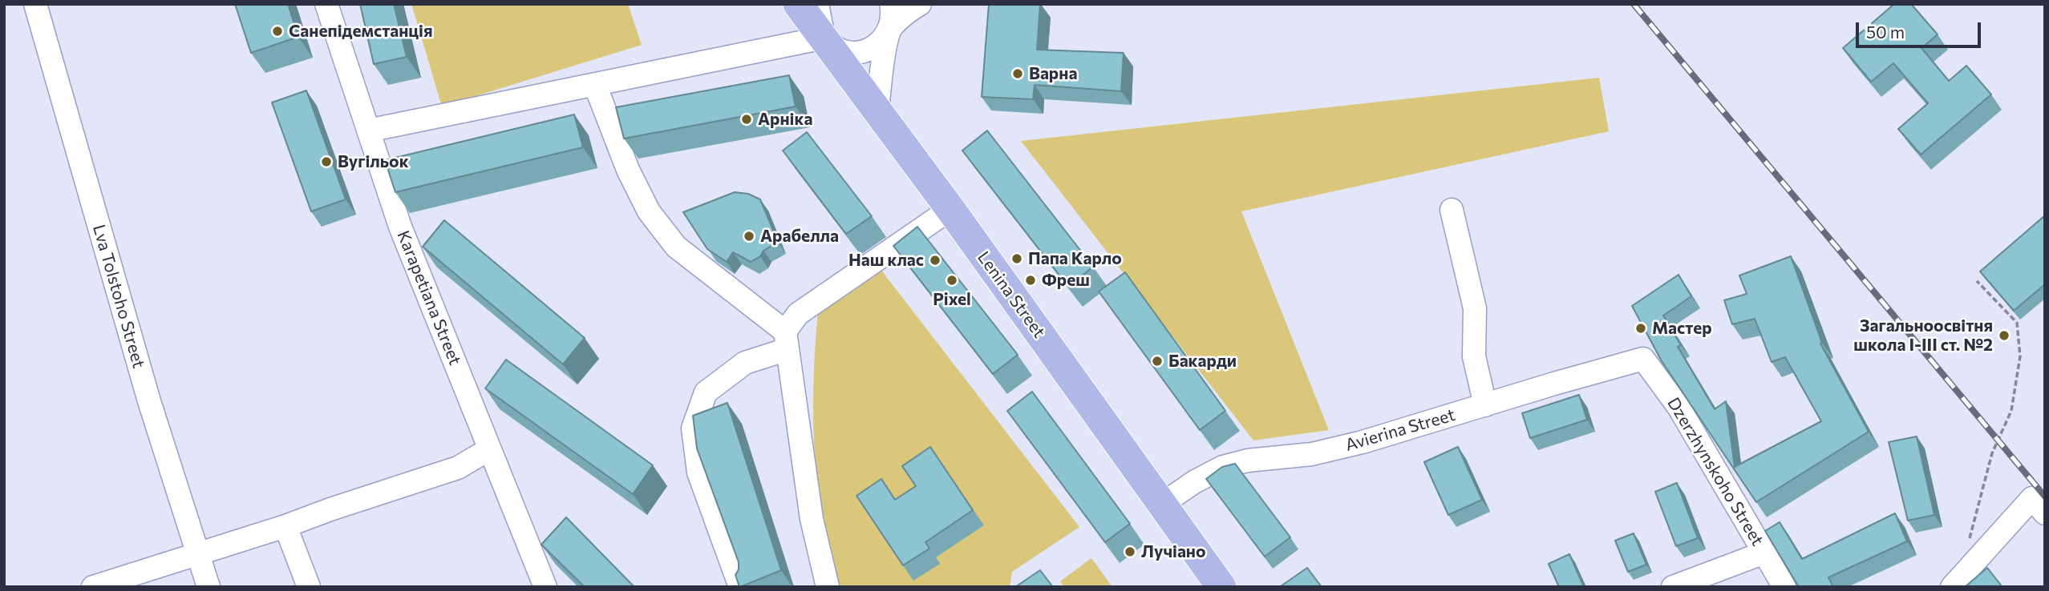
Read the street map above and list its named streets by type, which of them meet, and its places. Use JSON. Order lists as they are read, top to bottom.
{
  "streets": {
    "main road": ["Lenina Street"],
    "street": [
      "Lva Tolstoho Street",
      "Karapetiana Street",
      "Avierina Street",
      "Dzerzhynskoho Street"
    ]
  },
  "crossings": [
    ["Lenina Street", "Avierina Street"],
    ["Avierina Street", "Dzerzhynskoho Street"]
  ],
  "places": [
    "Санепідемстанція",
    "Варна",
    "Арніка",
    "Вугільок",
    "Арабелла",
    "Папа Карло",
    "Наш клас",
    "Pixel",
    "Фреш",
    "Мастер",
    "Загальноосвітня школа І-ІІІ ст. №2",
    "Бакарди",
    "Лучіано"
  ],
  "scale_bar": "50 m"
}
